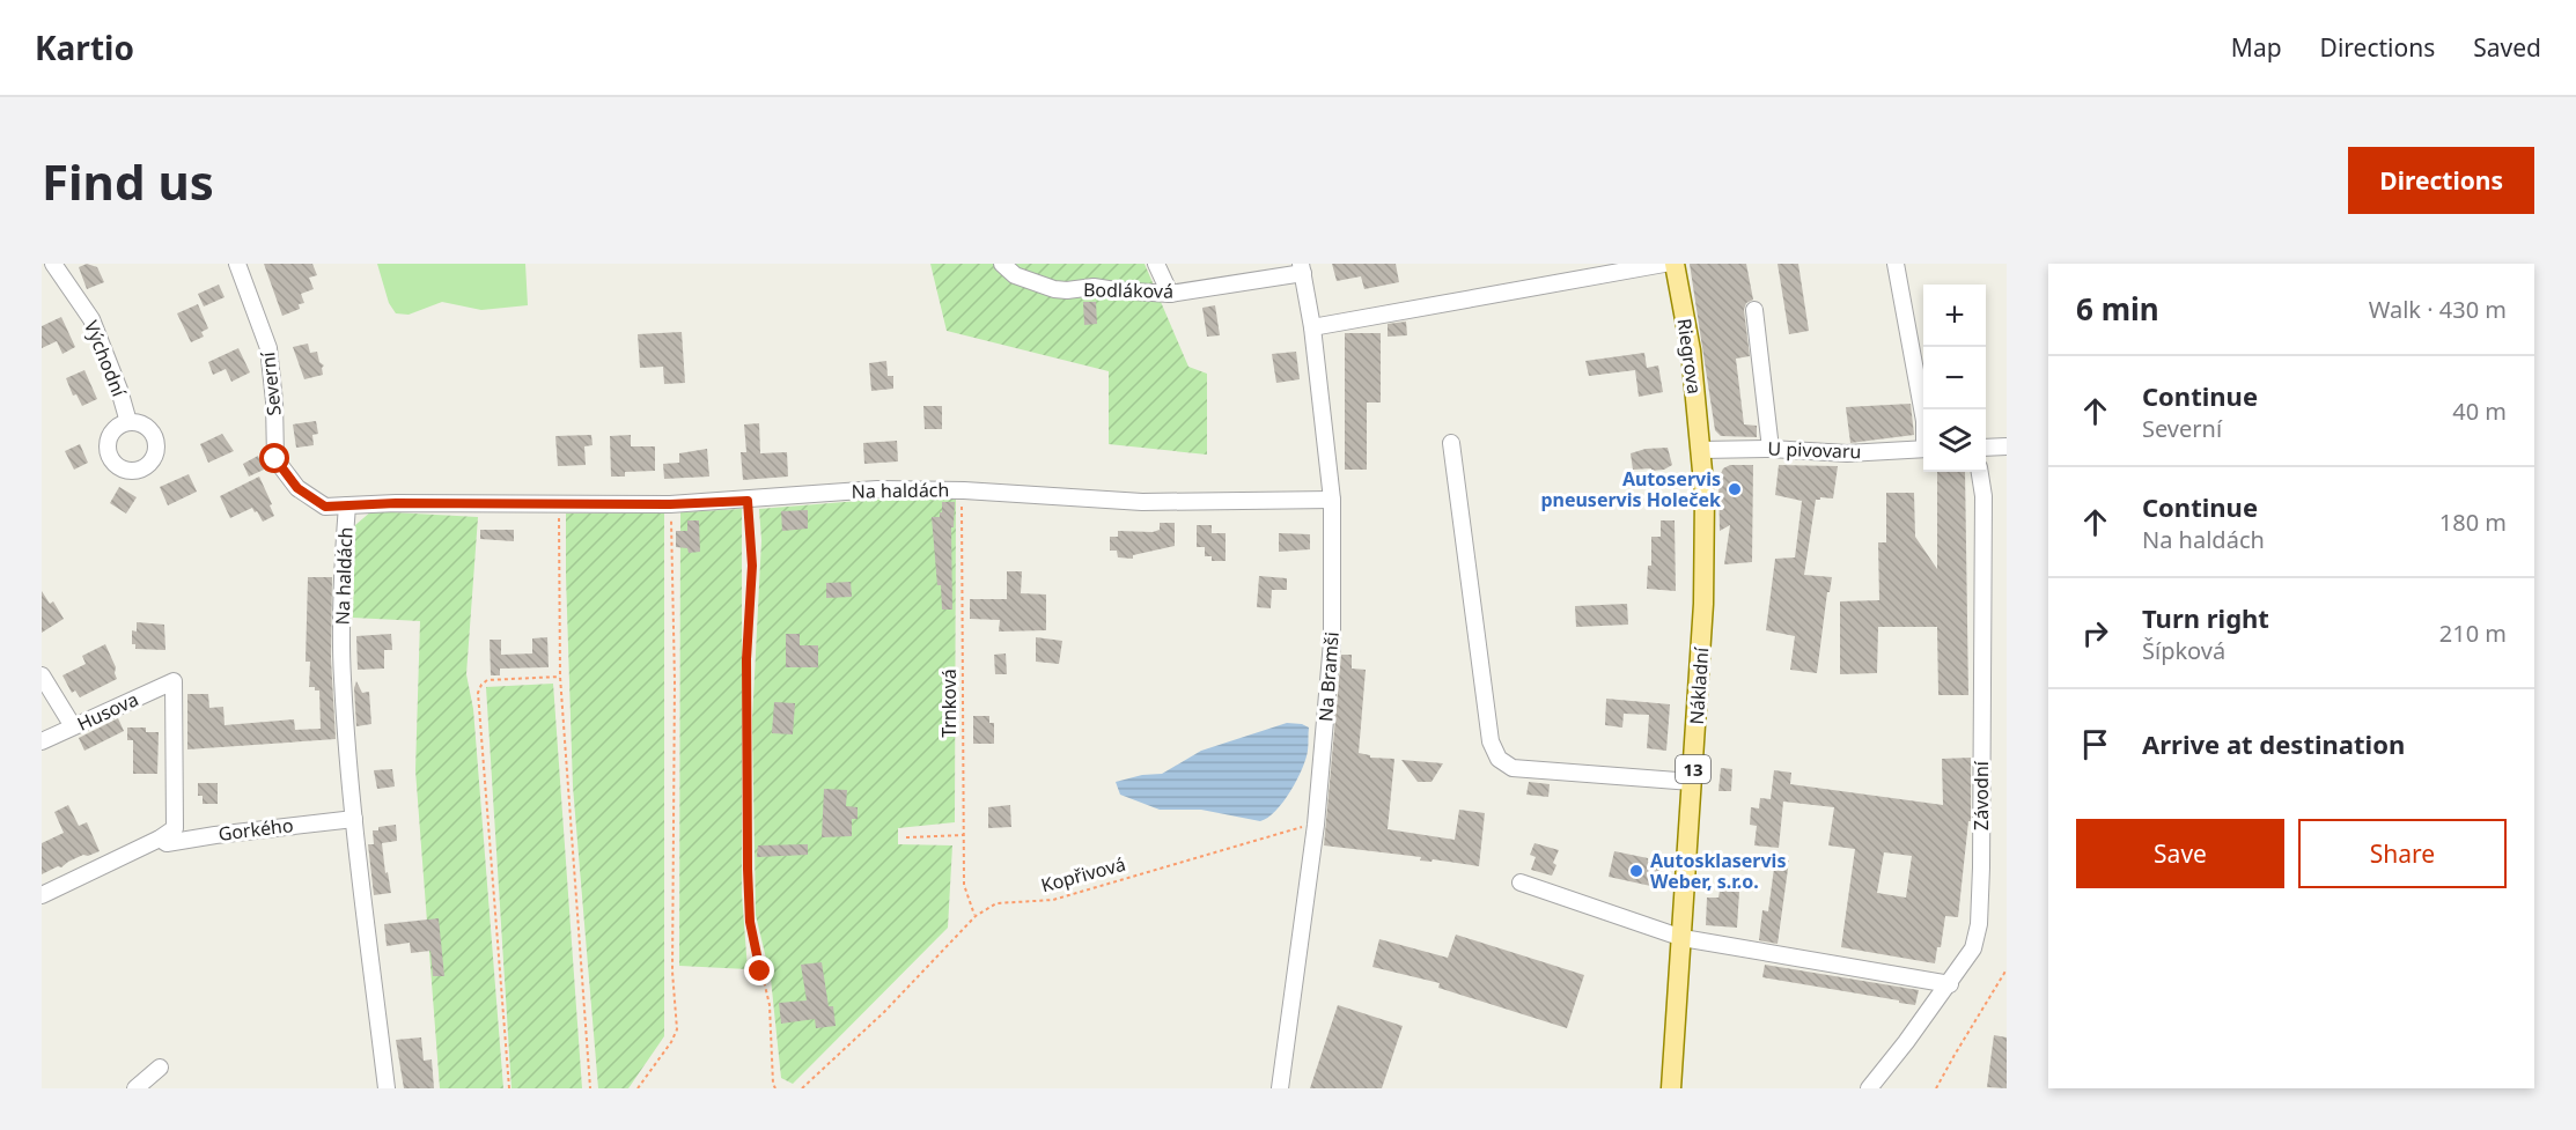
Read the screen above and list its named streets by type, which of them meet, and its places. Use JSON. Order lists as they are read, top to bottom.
{
  "streets": {
    "main road": ["Riegrova", "Nákladní", "13"],
    "street": [
      "Bodláková",
      "Východní",
      "Severní",
      "U pivovaru",
      "Na haldách",
      "Na Bramši",
      "Husova",
      "Závodní",
      "Gorkého"
    ],
    "path": ["Trnková", "Kopřivová"]
  },
  "crossings": [
    ["Bodláková", "Na Bramši"],
    ["Riegrova", "U pivovaru"],
    ["Riegrova", "Nákladní"],
    ["Severní", "Na haldách"],
    ["U pivovaru", "Nákladní"],
    ["Na haldách", "Na Bramši"],
    ["Na haldách", "Trnková"],
    ["Na haldách", "Gorkého"],
    ["Na Bramši", "Kopřivová"],
    ["Trnková", "Kopřivová"],
    ["Husova", "Gorkého"]
  ],
  "places": ["Autoservis pneuservis Holeček", "Autosklaservis Weber, s.r.o."],
  "page": {
    "header": "Kartio",
    "nav": ["Map", "Directions", "Saved"],
    "buttons": [
      "Directions",
      ["Save", "Share"]
    ],
    "title": "Find us",
    "heading": ["6 min", "Walk · 430 m"],
    "map_buttons": ["+", "−"],
    "list": [
      ["Continue", "Severní", "40 m"],
      ["Continue", "Na haldách", "180 m"],
      ["Turn right", "Šípková", "210 m"],
      "Arrive at destination"
    ]
  }
}
